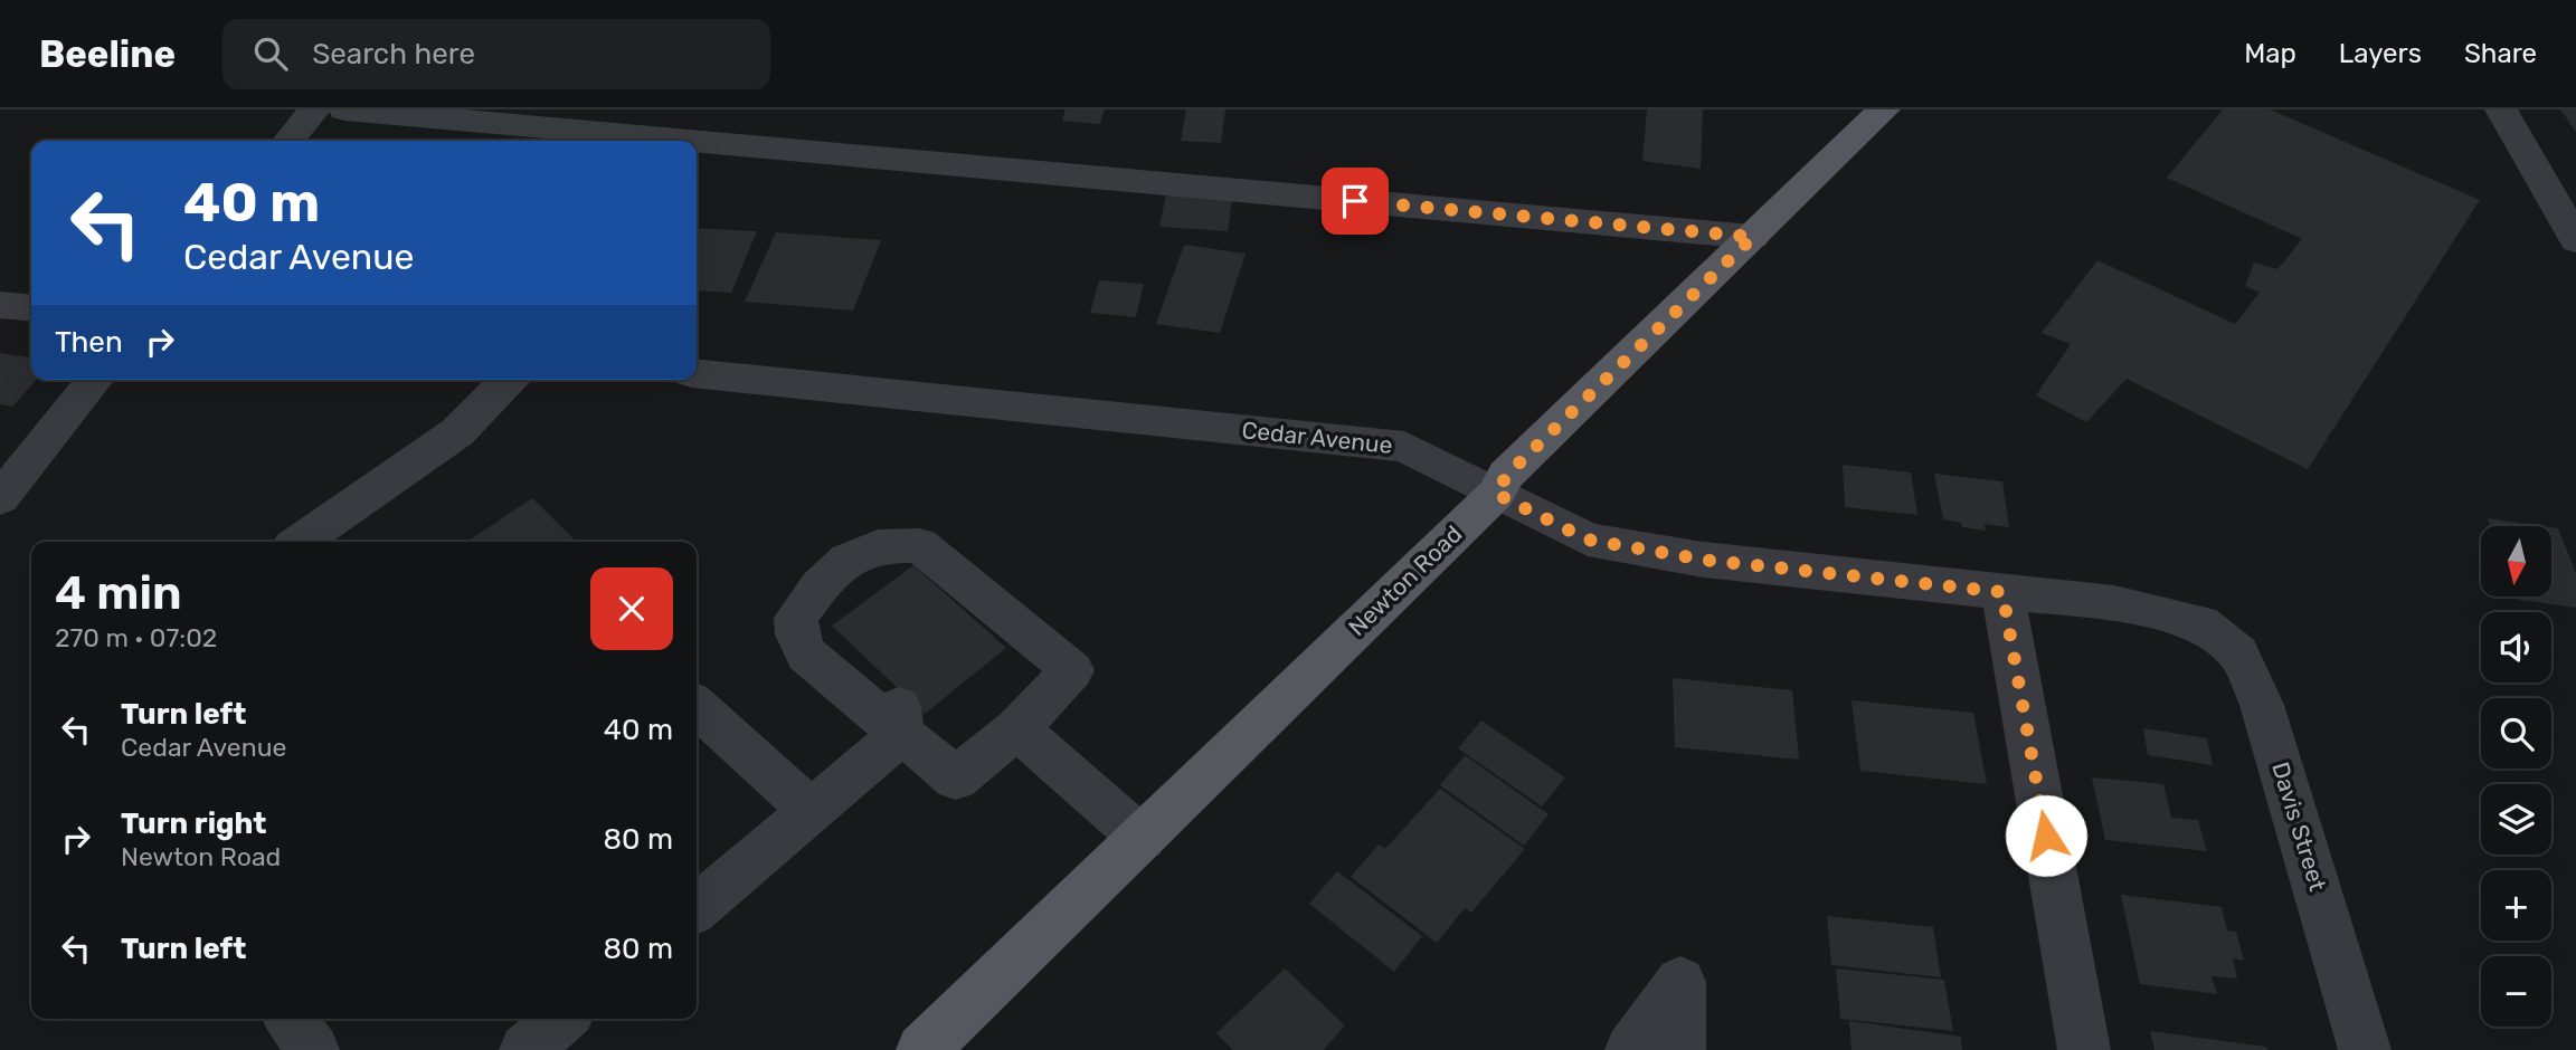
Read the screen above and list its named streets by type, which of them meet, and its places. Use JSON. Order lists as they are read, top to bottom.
{
  "streets": {
    "main road": ["Newton Road"],
    "street": ["Cedar Avenue", "Davis Street"]
  },
  "crossings": [
    ["Cedar Avenue", "Newton Road"],
    ["Cedar Avenue", "Davis Street"]
  ],
  "north": "bottom",
  "page": {
    "header": "Beeline",
    "search": "Search here",
    "nav": ["Map", "Layers", "Share"],
    "turn": ["40 m", "Cedar Avenue"],
    "then": "Then",
    "map_buttons": ["+", "−"],
    "heading": ["4 min", "270 m · 07:02"],
    "list": [
      {
        "name": "Turn left",
        "note": "Cedar Avenue",
        "value": "40 m"
      },
      {
        "name": "Turn right",
        "note": "Newton Road",
        "value": "80 m"
      },
      {
        "name": "Turn left",
        "value": "80 m"
      }
    ]
  }
}
